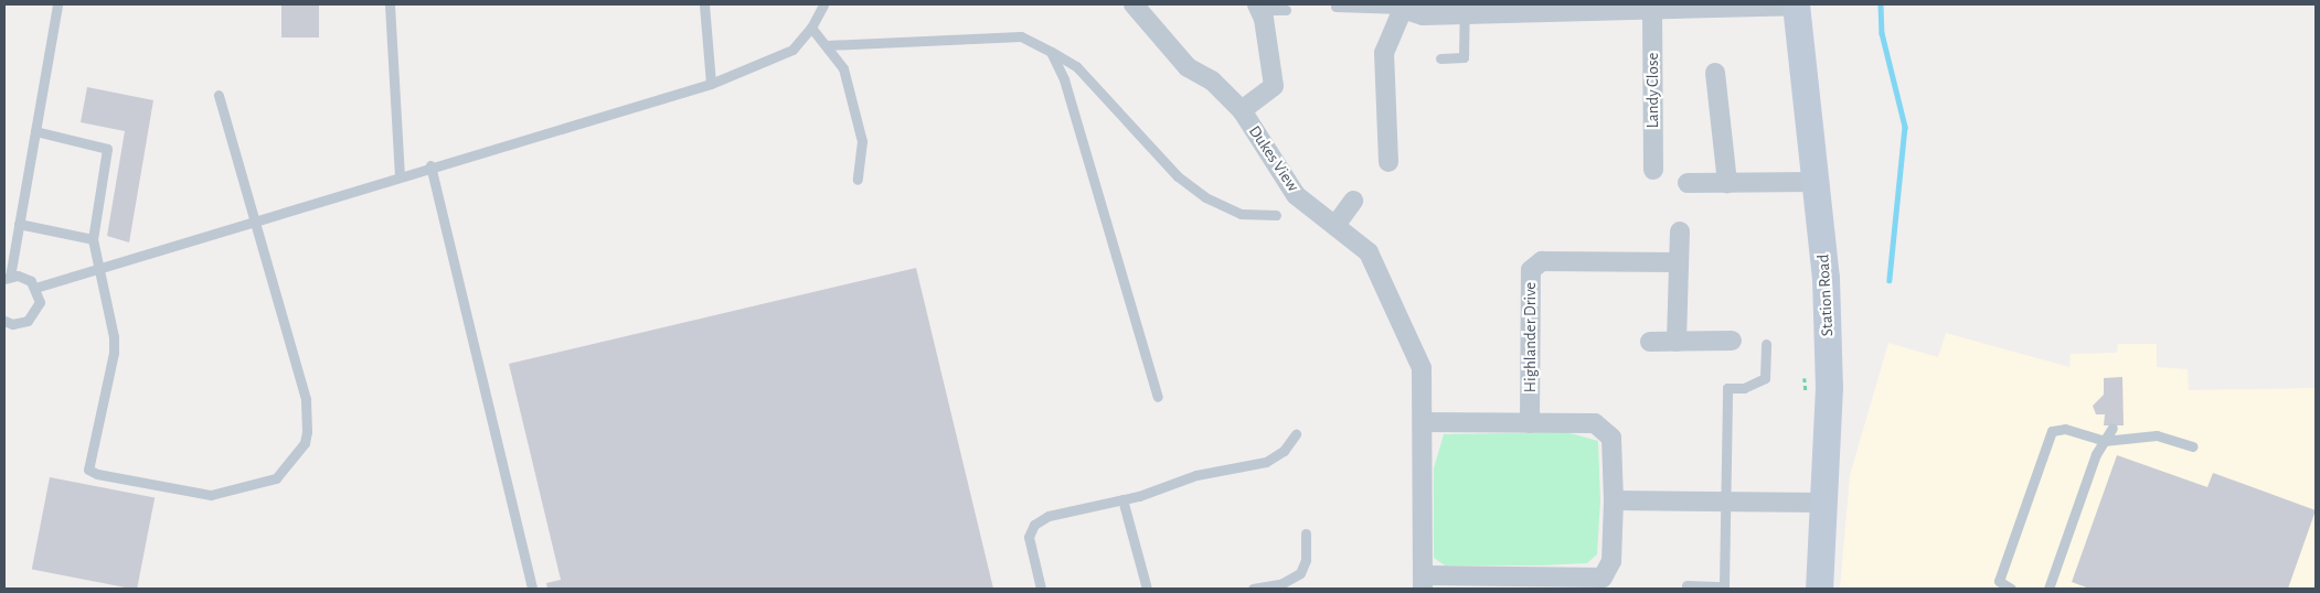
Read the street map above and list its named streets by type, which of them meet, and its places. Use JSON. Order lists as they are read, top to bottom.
{
  "streets": {
    "street": [
      "Landy Close",
      "Dukes View",
      "Station Road",
      "Highlander Drive"
    ]
  }
}
